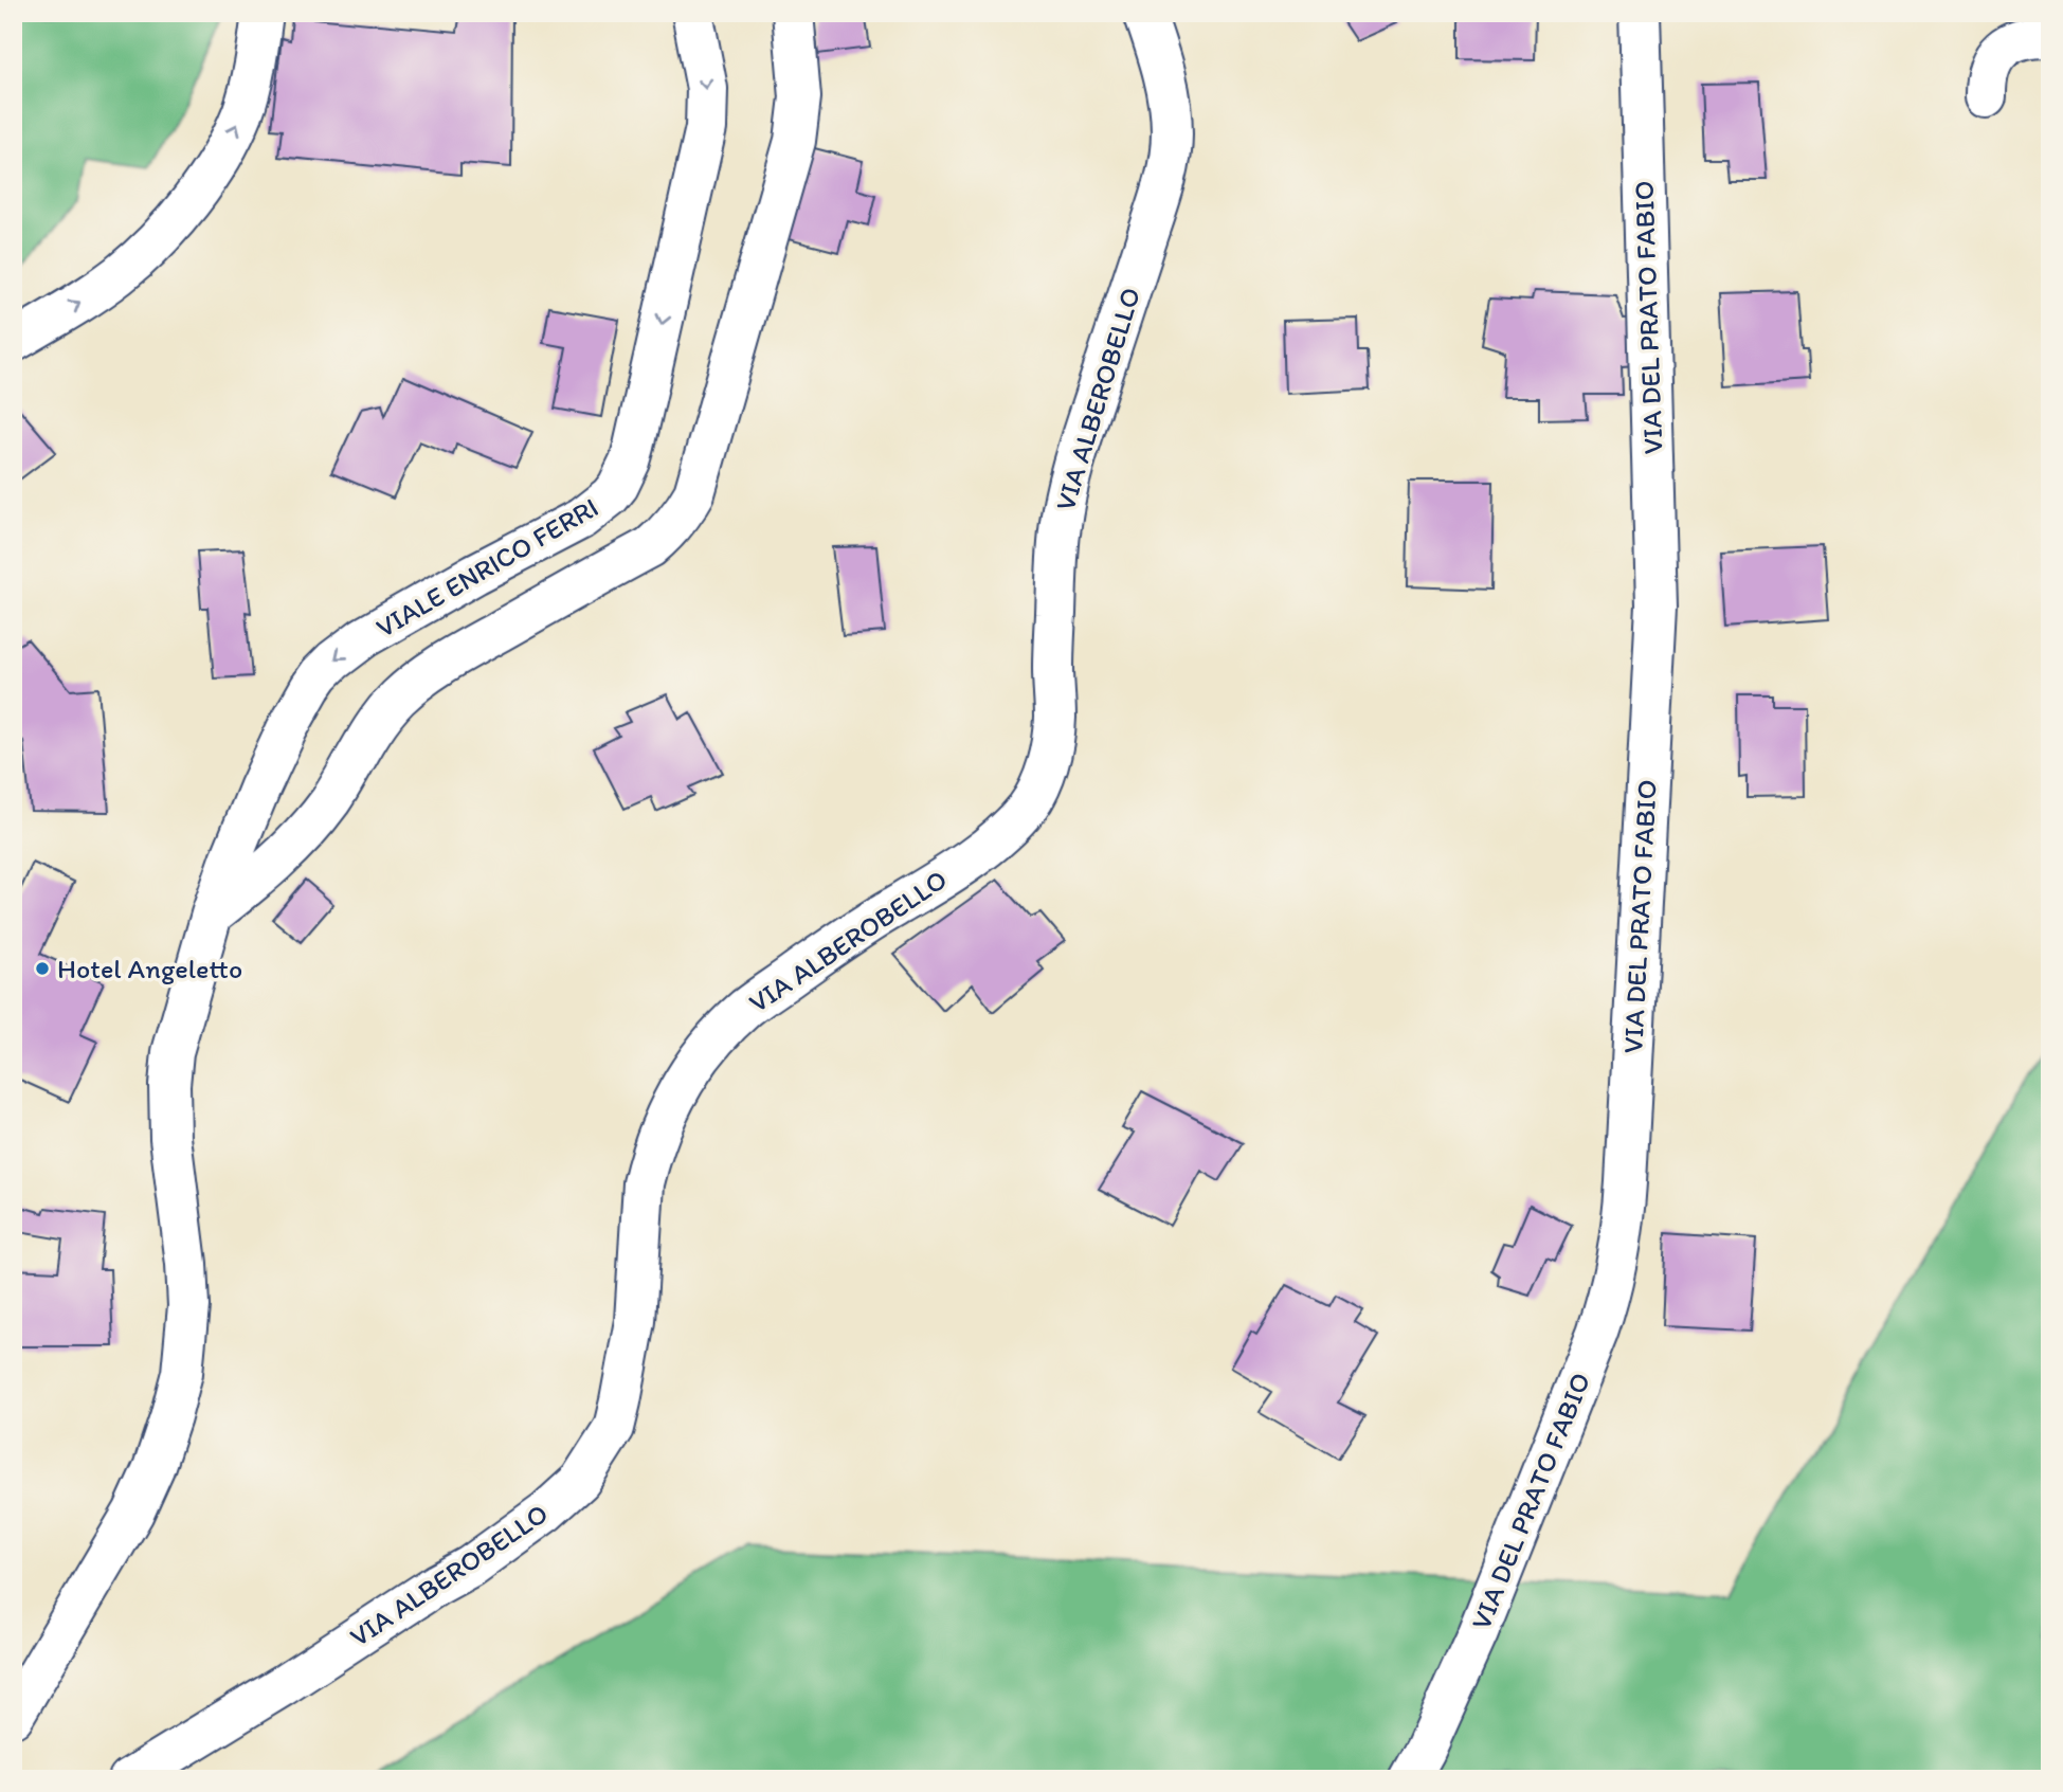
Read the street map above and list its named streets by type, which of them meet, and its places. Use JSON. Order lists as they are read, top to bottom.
{
  "streets": {
    "street": ["VIA DEL PRATO FABIO", "VIA ALBEROBELLO", "VIALE ENRICO FERRI"]
  },
  "places": ["Hotel Angeletto"]
}
